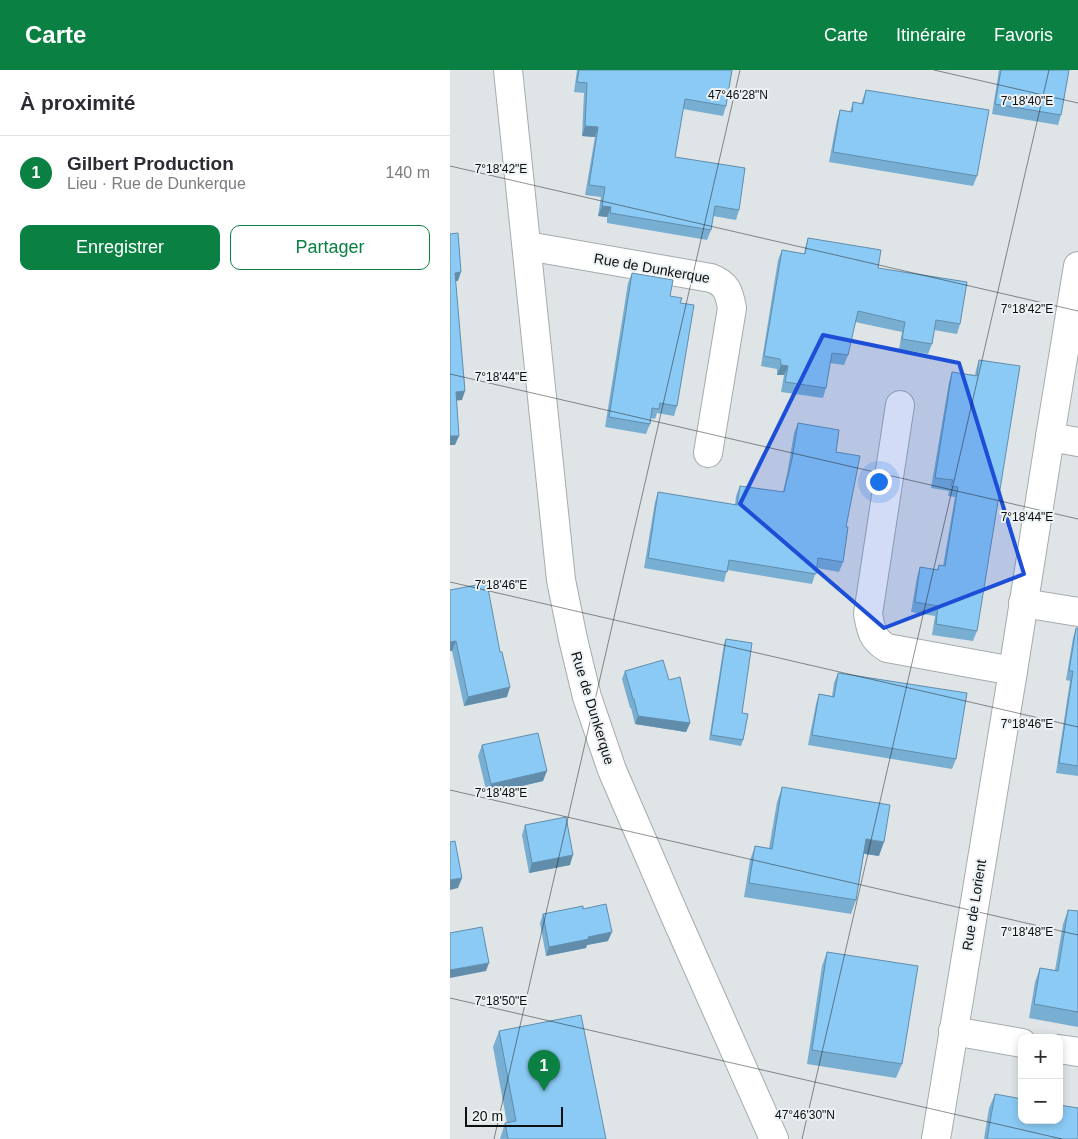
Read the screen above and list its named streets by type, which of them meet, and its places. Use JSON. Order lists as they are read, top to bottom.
{
  "streets": {
    "street": ["Rue de Dunkerque", "Rue de Lorient"]
  },
  "scale_bar": "20 m",
  "page": {
    "header": "Carte",
    "nav": ["Carte", "Itinéraire", "Favoris"],
    "heading": "À proximité",
    "list": [
      {
        "mark": "1",
        "name": "Gilbert Production",
        "note": "Lieu · Rue de Dunkerque",
        "value": "140 m"
      }
    ],
    "buttons": ["Enregistrer", "Partager"],
    "map_buttons": ["+", "−"],
    "pins": "1",
    "scale": "20 m"
  },
  "coordinates": [
    "47°46'28\"N",
    "7°18'40\"E",
    "7°18'42\"E",
    "7°18'44\"E",
    "7°18'46\"E",
    "7°18'48\"E",
    "7°18'50\"E",
    "47°46'30\"N"
  ]
}
